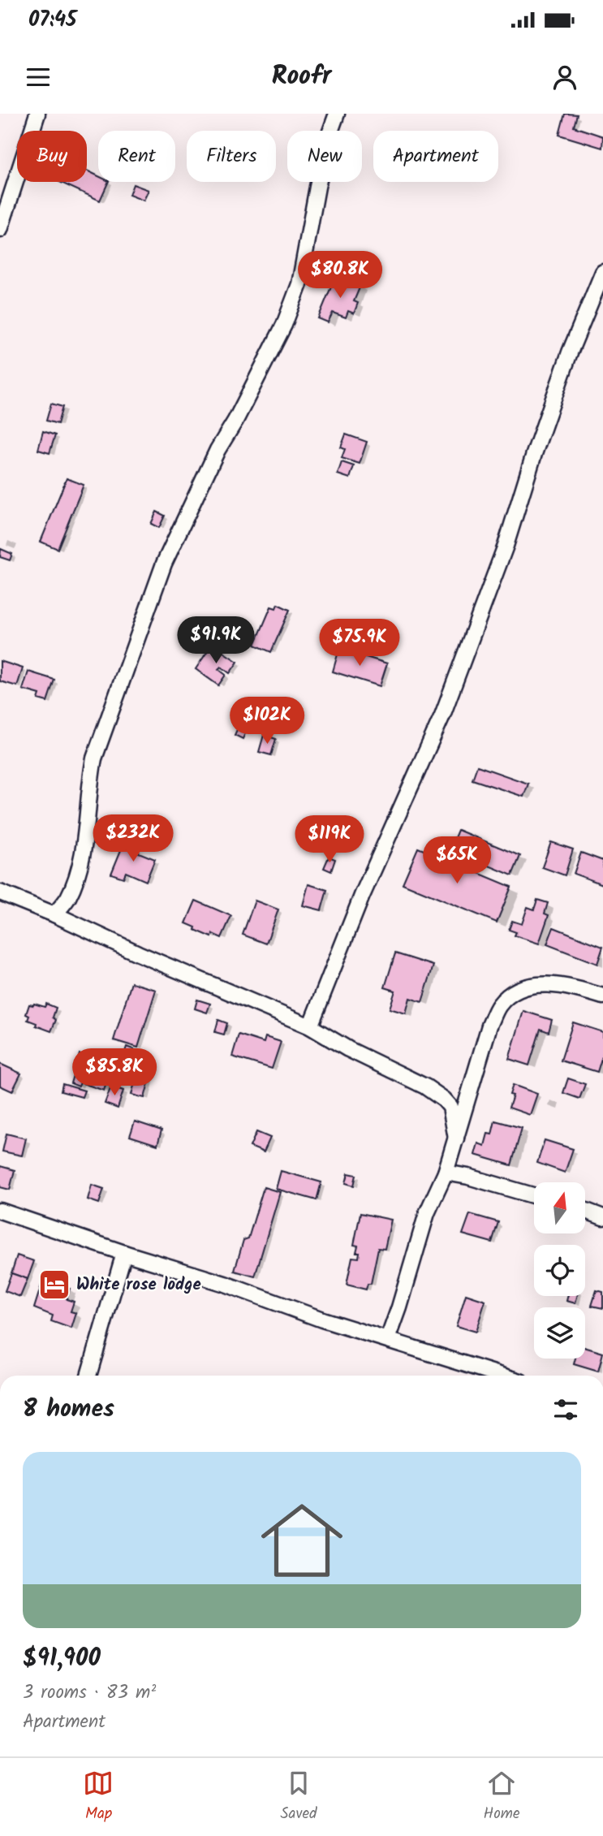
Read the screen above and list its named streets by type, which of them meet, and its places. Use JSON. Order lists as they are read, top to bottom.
{
  "places": {
    "hotel": ["White rose lodge"]
  },
  "north": "top",
  "page": {
    "status": "07:45",
    "header": "Roofr",
    "chip": [
      "Buy",
      "Rent",
      "Filters",
      "New",
      "Apartment"
    ],
    "price": [
      "$80.8K",
      "$91.9K",
      "$75.9K",
      "$102K",
      "$232K",
      "$119K",
      "$65K",
      "$85.8K"
    ],
    "heading": "8 homes",
    "list": [
      {
        "name": "$91,900",
        "note": "3 rooms · 83 m² · Apartment"
      }
    ],
    "tabs": ["Map", "Saved", "Home"]
  }
}
